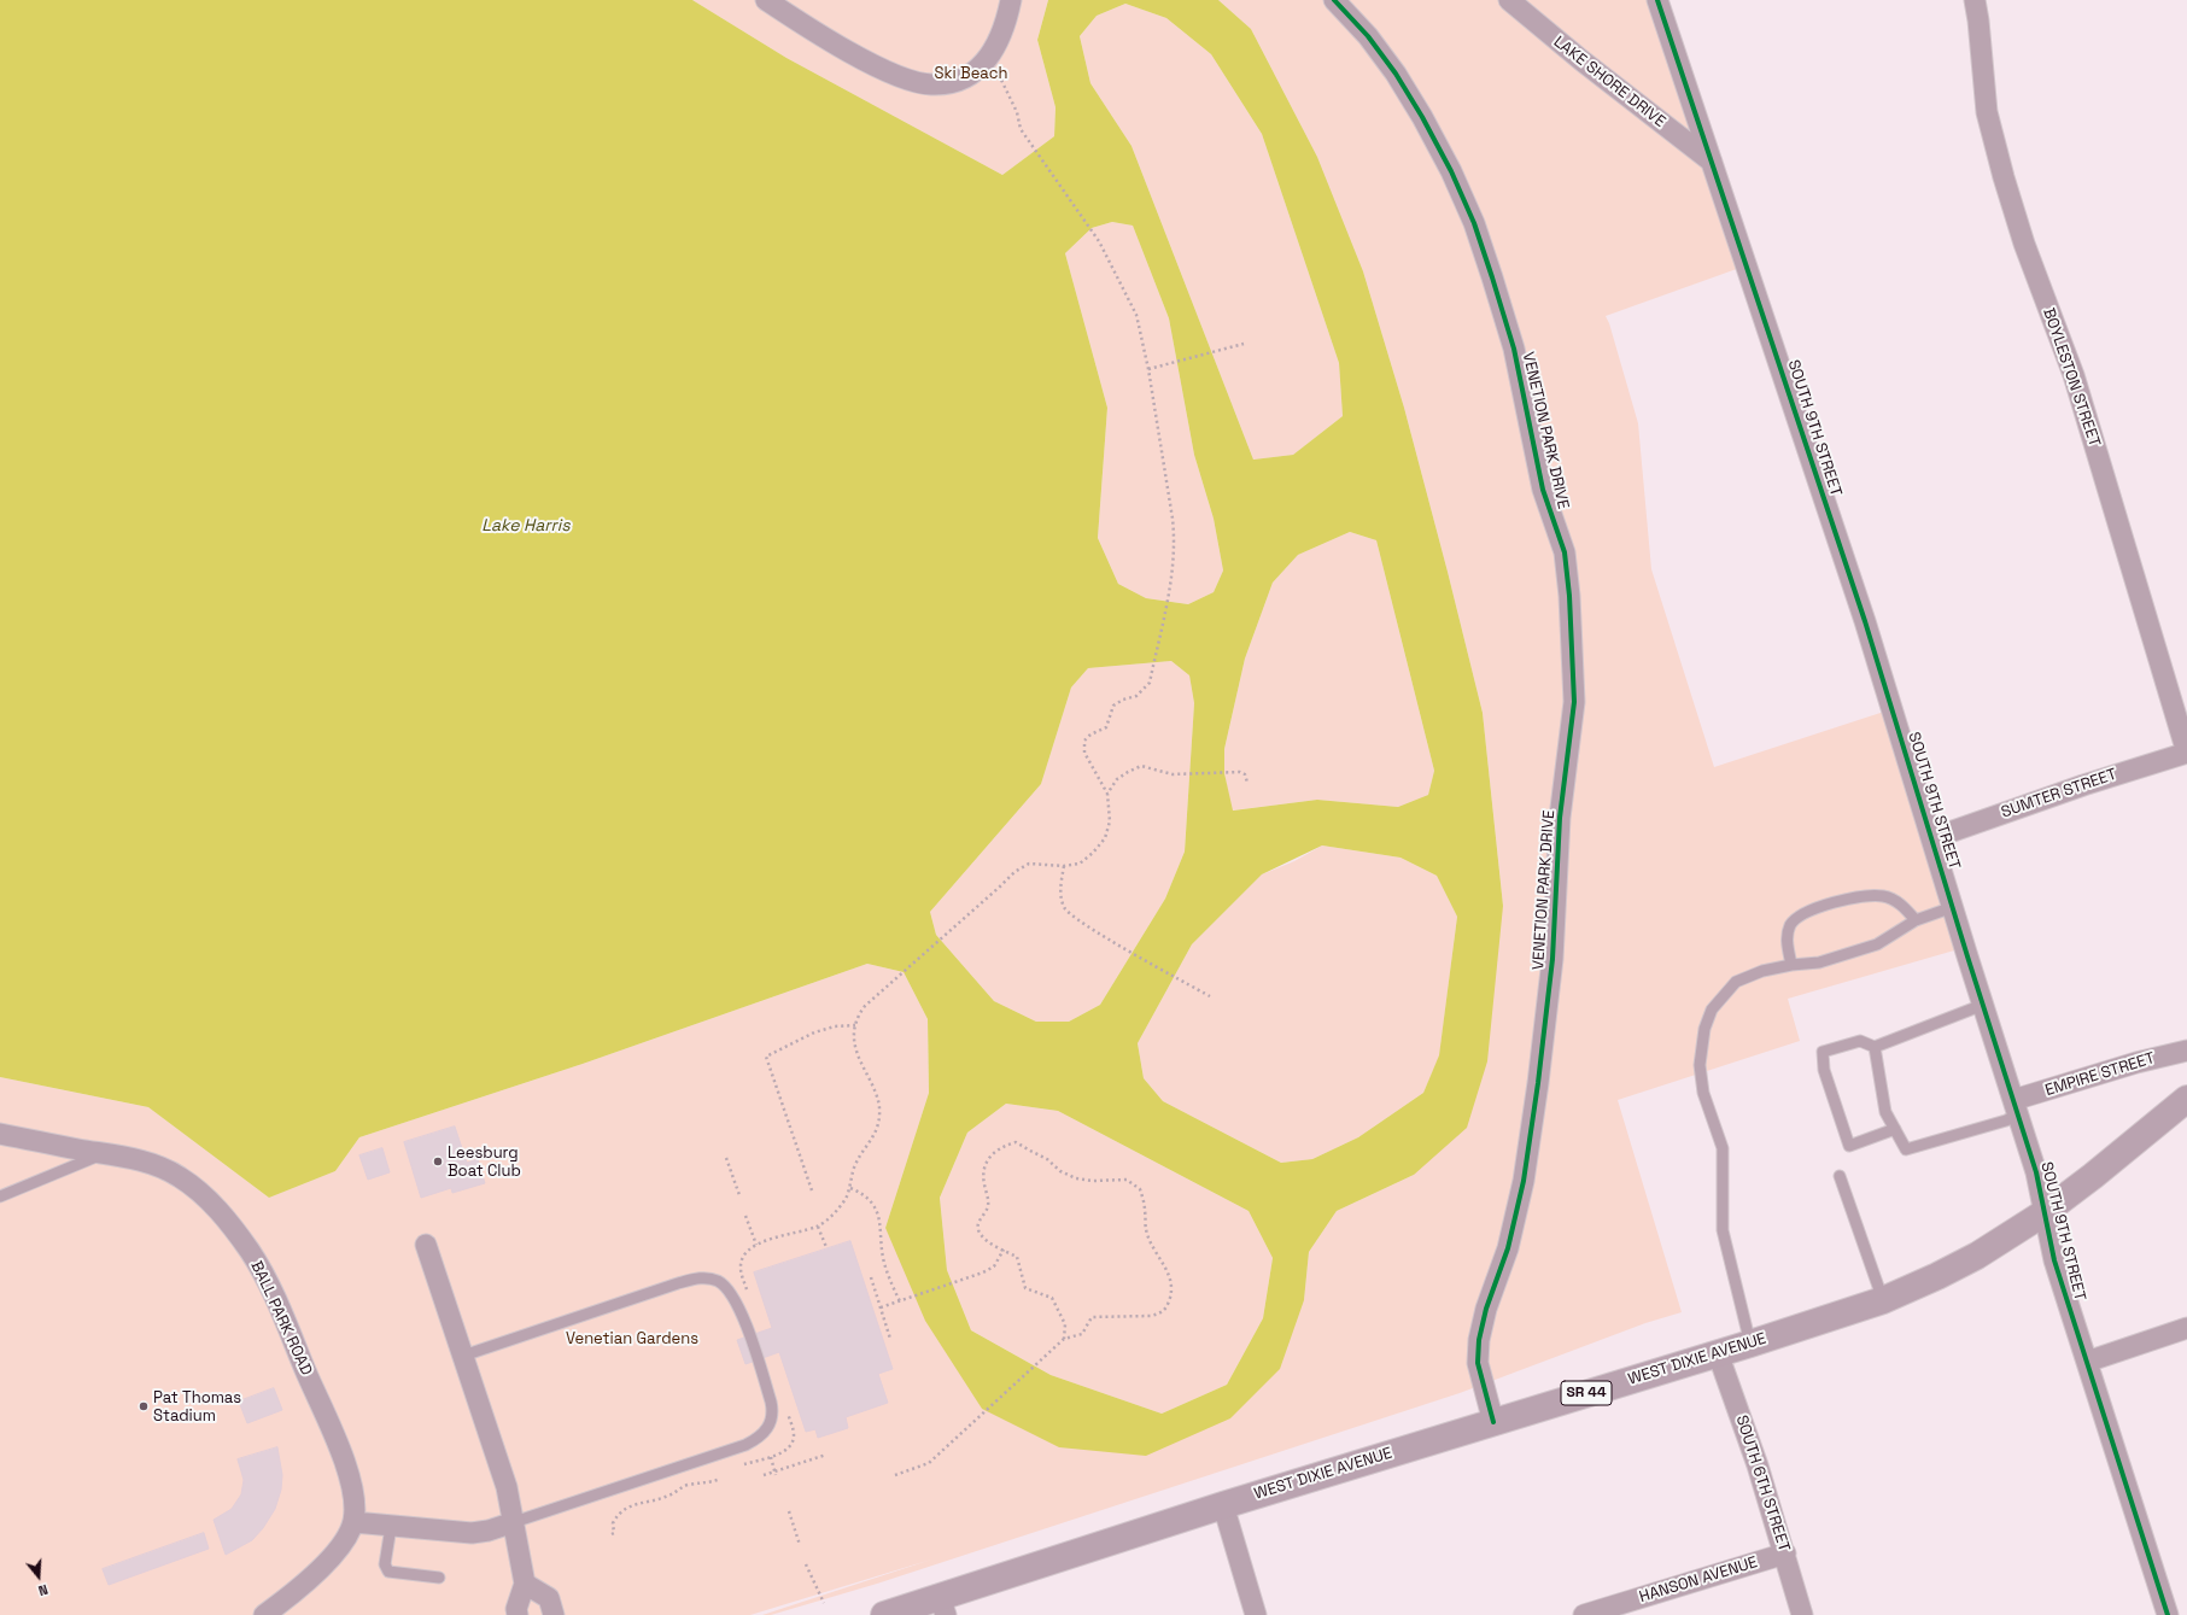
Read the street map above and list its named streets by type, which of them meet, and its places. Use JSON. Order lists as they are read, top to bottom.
{
  "streets": {
    "main road": ["WEST DIXIE AVENUE", "SR 44"],
    "street": [
      "LAKE SHORE DRIVE",
      "BOYLESTON STREET",
      "SOUTH 9TH STREET",
      "VENETION PARK DRIVE",
      "SUMTER STREET",
      "EMPIRE STREET",
      "BALL PARK ROAD",
      "SOUTH 6TH STREET",
      "HANSON AVENUE"
    ]
  },
  "crossings": [
    ["LAKE SHORE DRIVE", "SOUTH 9TH STREET"],
    ["BOYLESTON STREET", "SUMTER STREET"],
    ["SOUTH 9TH STREET", "SUMTER STREET"],
    ["SOUTH 9TH STREET", "EMPIRE STREET"],
    ["SOUTH 9TH STREET", "WEST DIXIE AVENUE"],
    ["VENETION PARK DRIVE", "WEST DIXIE AVENUE"],
    ["WEST DIXIE AVENUE", "SR 44"],
    ["WEST DIXIE AVENUE", "SOUTH 6TH STREET"],
    ["SOUTH 6TH STREET", "HANSON AVENUE"]
  ],
  "water": ["Lake Harris"],
  "parks": ["Ski Beach", "Venetian Gardens"],
  "places": ["Leesburg Boat Club", "Pat Thomas Stadium"],
  "north": "bottom"
}
